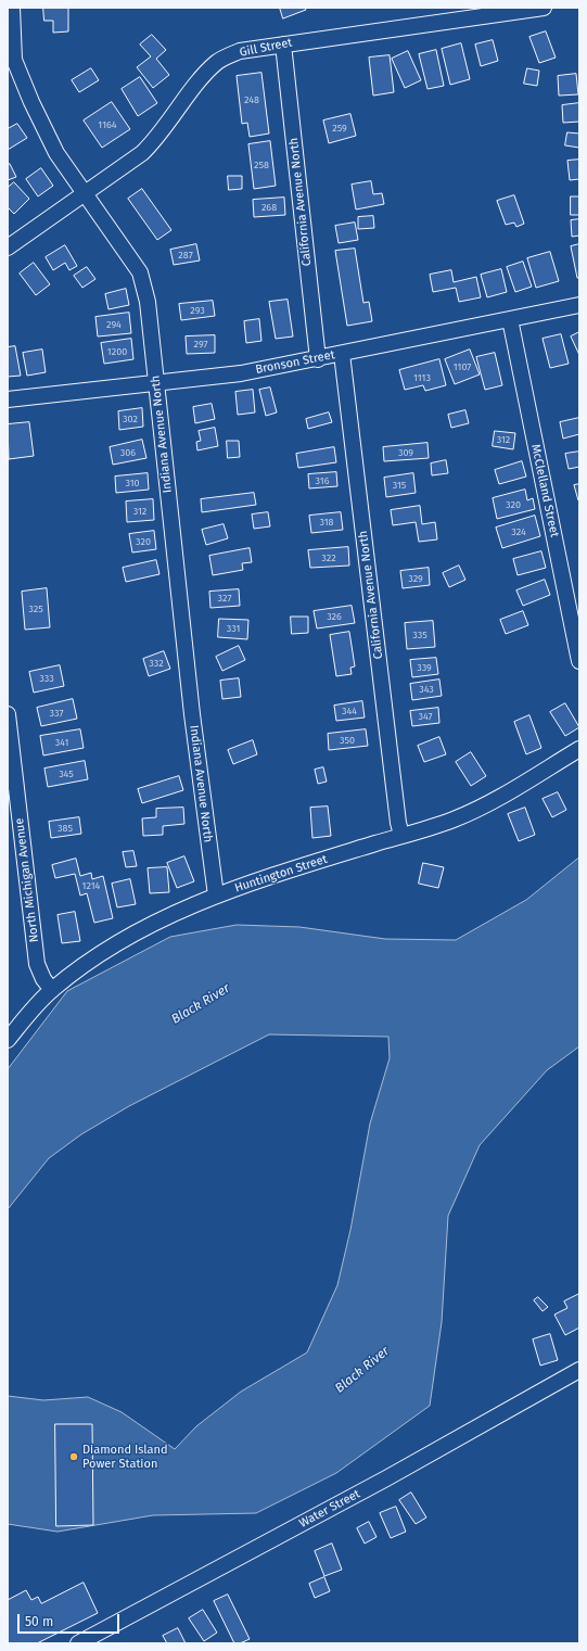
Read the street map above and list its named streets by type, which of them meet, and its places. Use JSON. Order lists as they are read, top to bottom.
{
  "streets": {
    "street": [
      "Gill Street",
      "California Avenue North",
      "Bronson Street",
      "Indiana Avenue North",
      "McClelland Street",
      "Huntington Street",
      "North Michigan Avenue",
      "Water Street"
    ]
  },
  "crossings": [
    ["Gill Street", "California Avenue North"],
    ["Gill Street", "Indiana Avenue North"],
    ["California Avenue North", "Bronson Street"],
    ["California Avenue North", "Huntington Street"],
    ["Bronson Street", "Indiana Avenue North"],
    ["Bronson Street", "McClelland Street"],
    ["Indiana Avenue North", "Huntington Street"],
    ["Huntington Street", "North Michigan Avenue"]
  ],
  "water": ["Black River"],
  "places": ["Diamond Island Power Station"],
  "house_numbers": [
    "248",
    "1164",
    "259",
    "258",
    "268",
    "287",
    "293",
    "294",
    "297",
    "1200",
    "1107",
    "1113",
    "302",
    "312",
    "306",
    "309",
    "316",
    "310",
    "315",
    "320",
    "312",
    "318",
    "324",
    "320",
    "322",
    "329",
    "327",
    "325",
    "326",
    "331",
    "335",
    "332",
    "339",
    "333",
    "343",
    "344",
    "337",
    "347",
    "350",
    "341",
    "345",
    "385",
    "1214"
  ],
  "scale_bar": "50 m"
}
